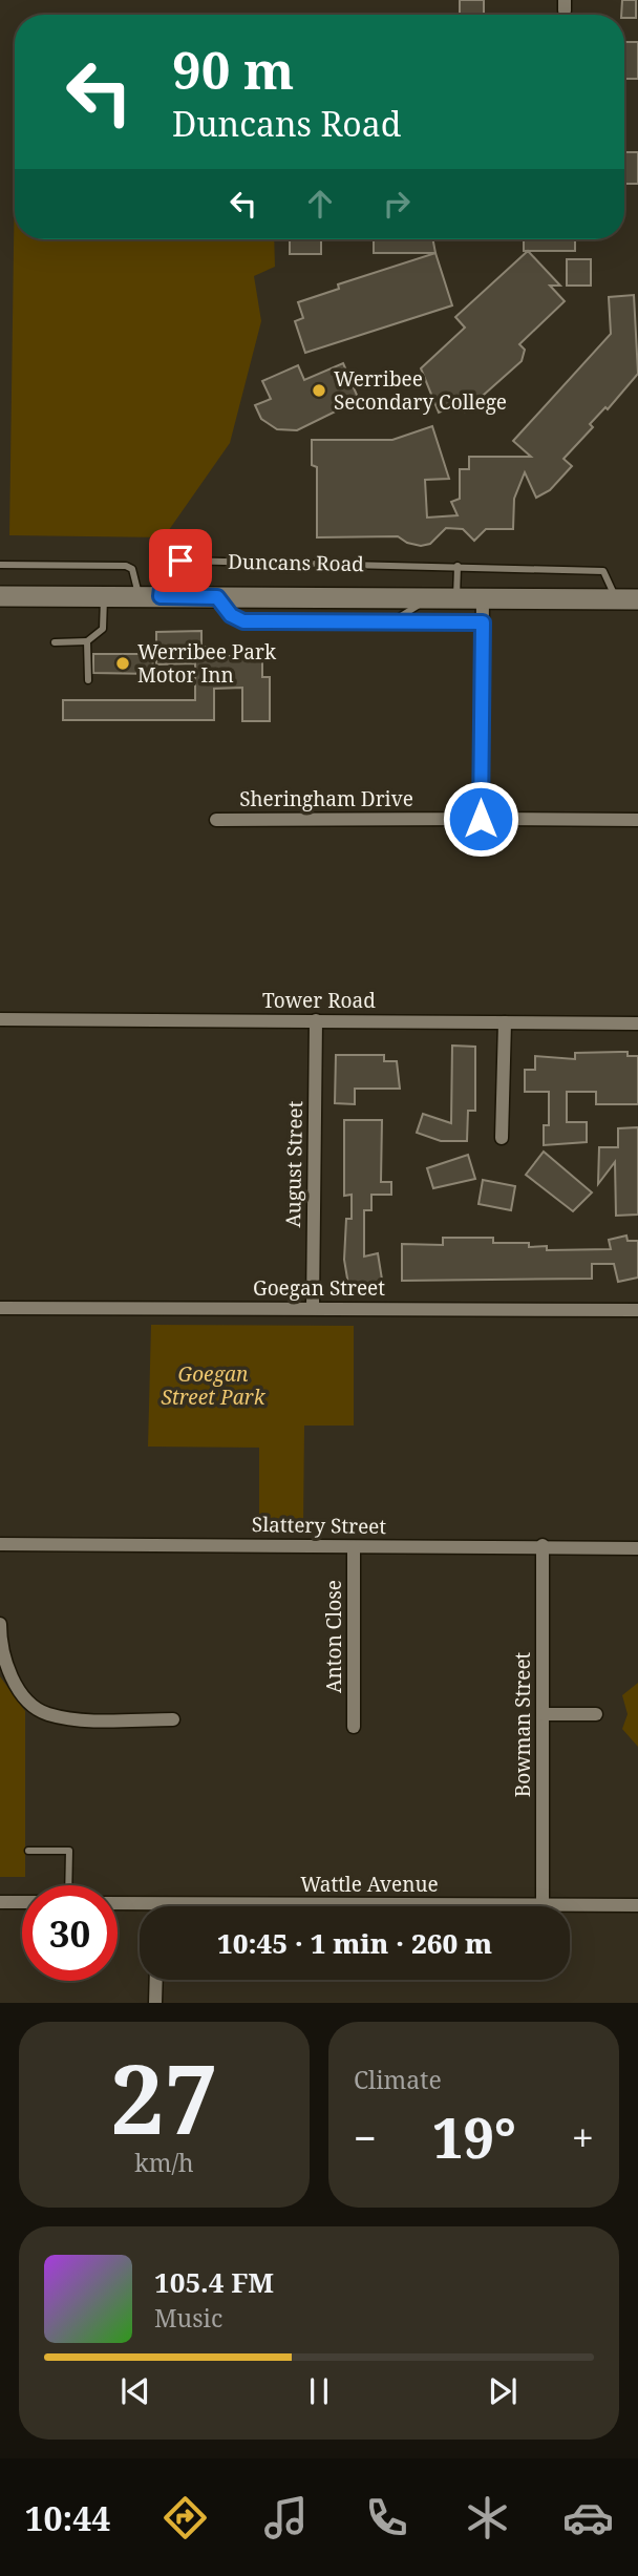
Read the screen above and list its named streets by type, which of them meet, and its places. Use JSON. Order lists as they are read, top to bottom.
{
  "streets": {
    "main road": ["Duncans Road"],
    "street": [
      "Sheringham Drive",
      "Tower Road",
      "August Street",
      "Goegan Street",
      "Slattery Street",
      "Anton Close",
      "Bowman Street",
      "Wattle Avenue"
    ]
  },
  "crossings": [
    ["Tower Road", "August Street"],
    ["August Street", "Goegan Street"],
    ["Slattery Street", "Anton Close"],
    ["Slattery Street", "Bowman Street"],
    ["Bowman Street", "Wattle Avenue"]
  ],
  "parks": ["Goegan Street Park"],
  "places": ["Werribee Secondary College", "Werribee Park Motor Inn"],
  "page": {
    "turn": ["90 m", "Duncans Road"],
    "limit": "30",
    "trip": "10:45 · 1 min · 260 m",
    "tile": [
      ["27", "km/h"],
      "Climate"
    ],
    "heat": ["−", "19°", "+"],
    "song": ["105.4 FM", "Music"],
    "tabs": "10:44"
  }
}
